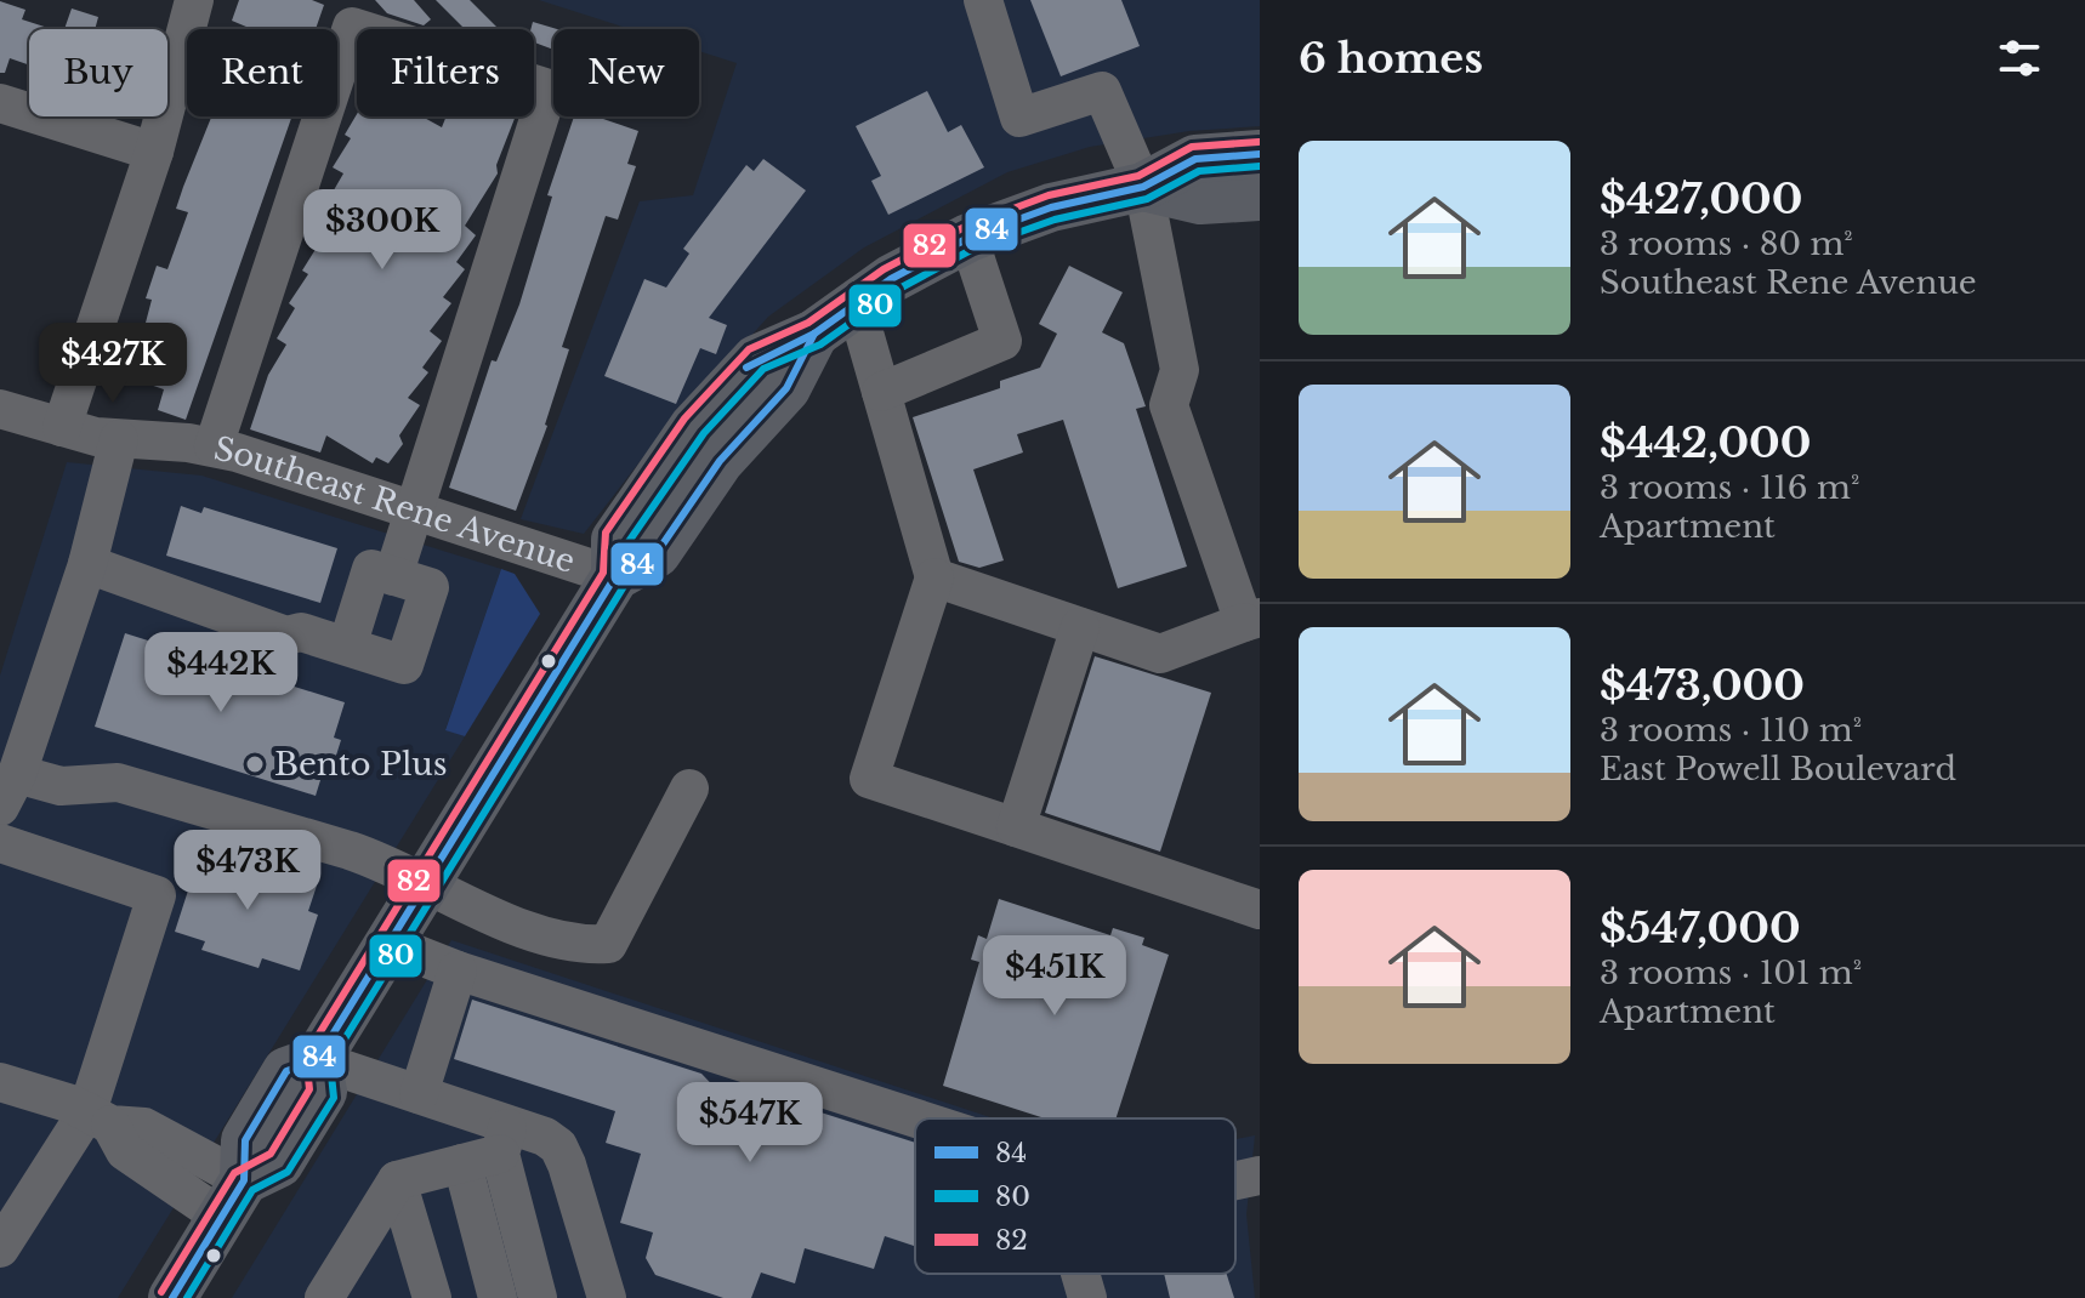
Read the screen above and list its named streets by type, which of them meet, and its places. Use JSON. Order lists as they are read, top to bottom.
{
  "streets": {
    "street": ["Southeast Rene Avenue"]
  },
  "places": ["Bento Plus"],
  "lines": ["transit line 82", "transit line 84", "transit line 80"],
  "legend": ["84", "80", "82"],
  "page": {
    "heading": "6 homes",
    "chip": [
      "Buy",
      "Rent",
      "Filters",
      "New"
    ],
    "list": [
      {
        "name": "$427,000",
        "note": "3 rooms · 80 m² · Southeast Rene Avenue"
      },
      {
        "name": "$442,000",
        "note": "3 rooms · 116 m² · Apartment"
      },
      {
        "name": "$473,000",
        "note": "3 rooms · 110 m² · East Powell Boulevard"
      },
      {
        "name": "$547,000",
        "note": "3 rooms · 101 m² · Apartment"
      }
    ],
    "price": [
      "$300K",
      "$427K",
      "$442K",
      "$473K",
      "$451K",
      "$547K"
    ]
  }
}
